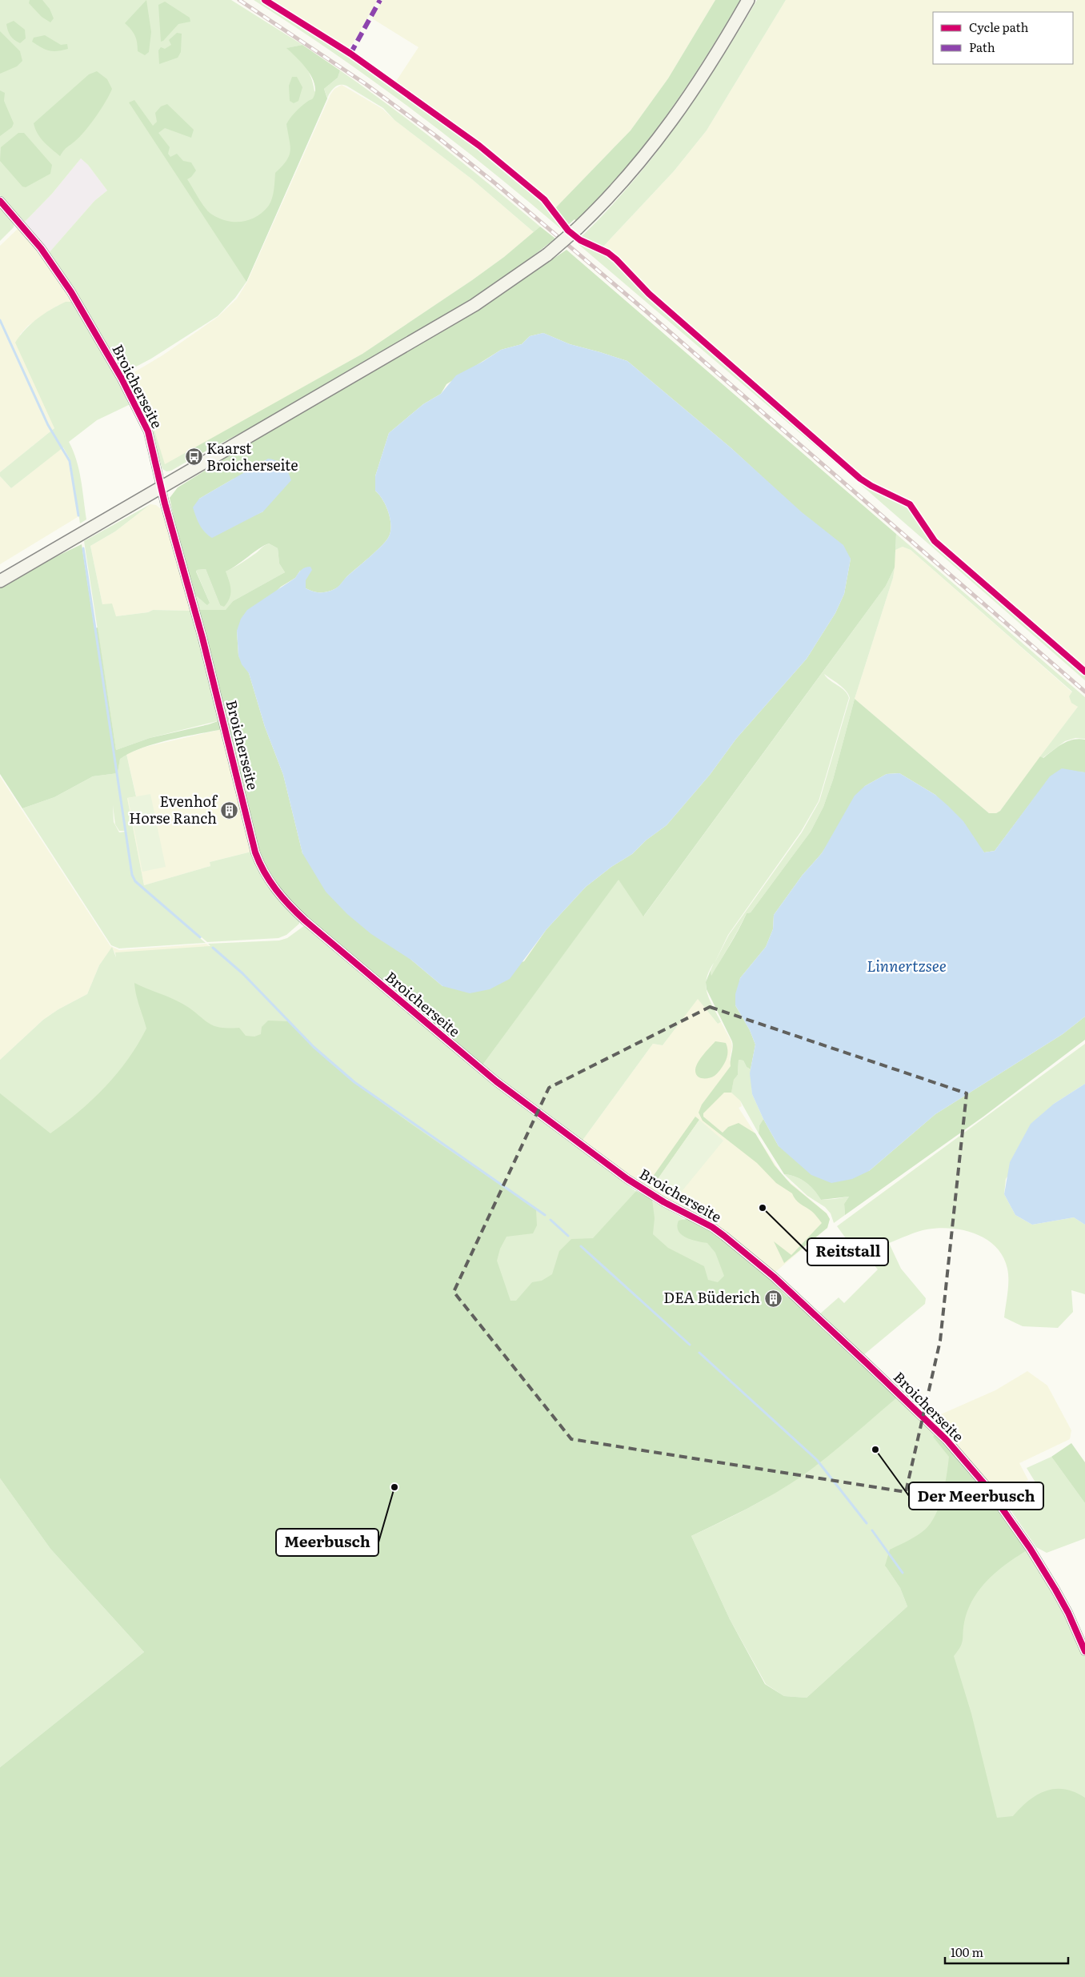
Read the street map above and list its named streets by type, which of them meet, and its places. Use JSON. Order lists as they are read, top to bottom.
{
  "streets": {
    "street": ["Broicherseite"]
  },
  "water": ["Linnertzsee"],
  "places": {
    "bus stop": ["Kaarst Broicherseite"],
    "building": ["Evenhof Horse Ranch", "DEA Büderich"],
    "other": ["Reitstall", "Der Meerbusch", "Meerbusch"]
  },
  "legend": ["Cycle path", "Path"],
  "scale_bar": "100 m"
}
